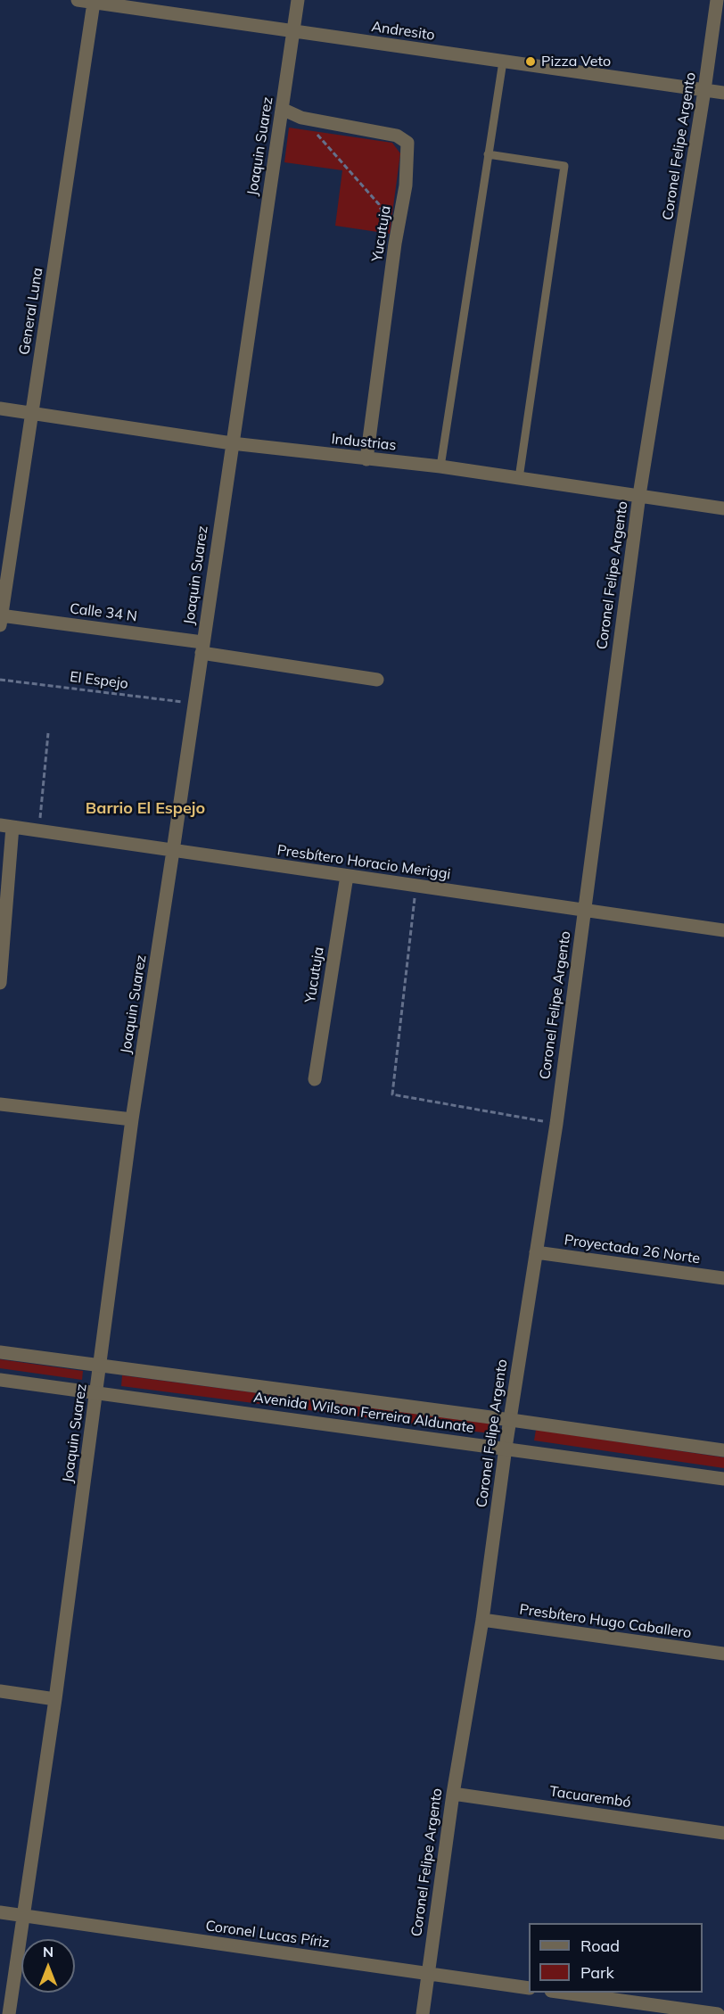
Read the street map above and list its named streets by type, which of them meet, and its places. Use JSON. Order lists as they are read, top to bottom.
{
  "streets": {
    "street": [
      "Andresito",
      "Joaquin Suarez",
      "Coronel Felipe Argento",
      "Yucutuja",
      "General Luna",
      "Industrias",
      "Calle 34 N",
      "Presbítero Horacio Meriggi",
      "Proyectada 26 Norte",
      "Avenida Wilson Ferreira Aldunate",
      "Presbítero Hugo Caballero",
      "Tacuarembó",
      "Coronel Lucas Píriz"
    ],
    "path": ["El Espejo"]
  },
  "crossings": [
    ["Andresito", "Joaquin Suarez"],
    ["Andresito", "Coronel Felipe Argento"],
    ["Andresito", "General Luna"],
    ["Joaquin Suarez", "Yucutuja"],
    ["Joaquin Suarez", "Industrias"],
    ["Joaquin Suarez", "Calle 34 N"],
    ["Joaquin Suarez", "El Espejo"],
    ["Joaquin Suarez", "Presbítero Horacio Meriggi"],
    ["Joaquin Suarez", "Avenida Wilson Ferreira Aldunate"],
    ["Joaquin Suarez", "Coronel Lucas Píriz"],
    ["Coronel Felipe Argento", "Industrias"],
    ["Coronel Felipe Argento", "Presbítero Horacio Meriggi"],
    ["Coronel Felipe Argento", "Proyectada 26 Norte"],
    ["Coronel Felipe Argento", "Avenida Wilson Ferreira Aldunate"],
    ["Coronel Felipe Argento", "Presbítero Hugo Caballero"],
    ["Coronel Felipe Argento", "Tacuarembó"],
    ["Coronel Felipe Argento", "Coronel Lucas Píriz"],
    ["Yucutuja", "Industrias"],
    ["Yucutuja", "Presbítero Horacio Meriggi"],
    ["General Luna", "Industrias"],
    ["General Luna", "Calle 34 N"]
  ],
  "districts": ["Barrio El Espejo"],
  "places": ["Pizza Veto"],
  "legend": ["Road", "Park"],
  "north": "top"
}
